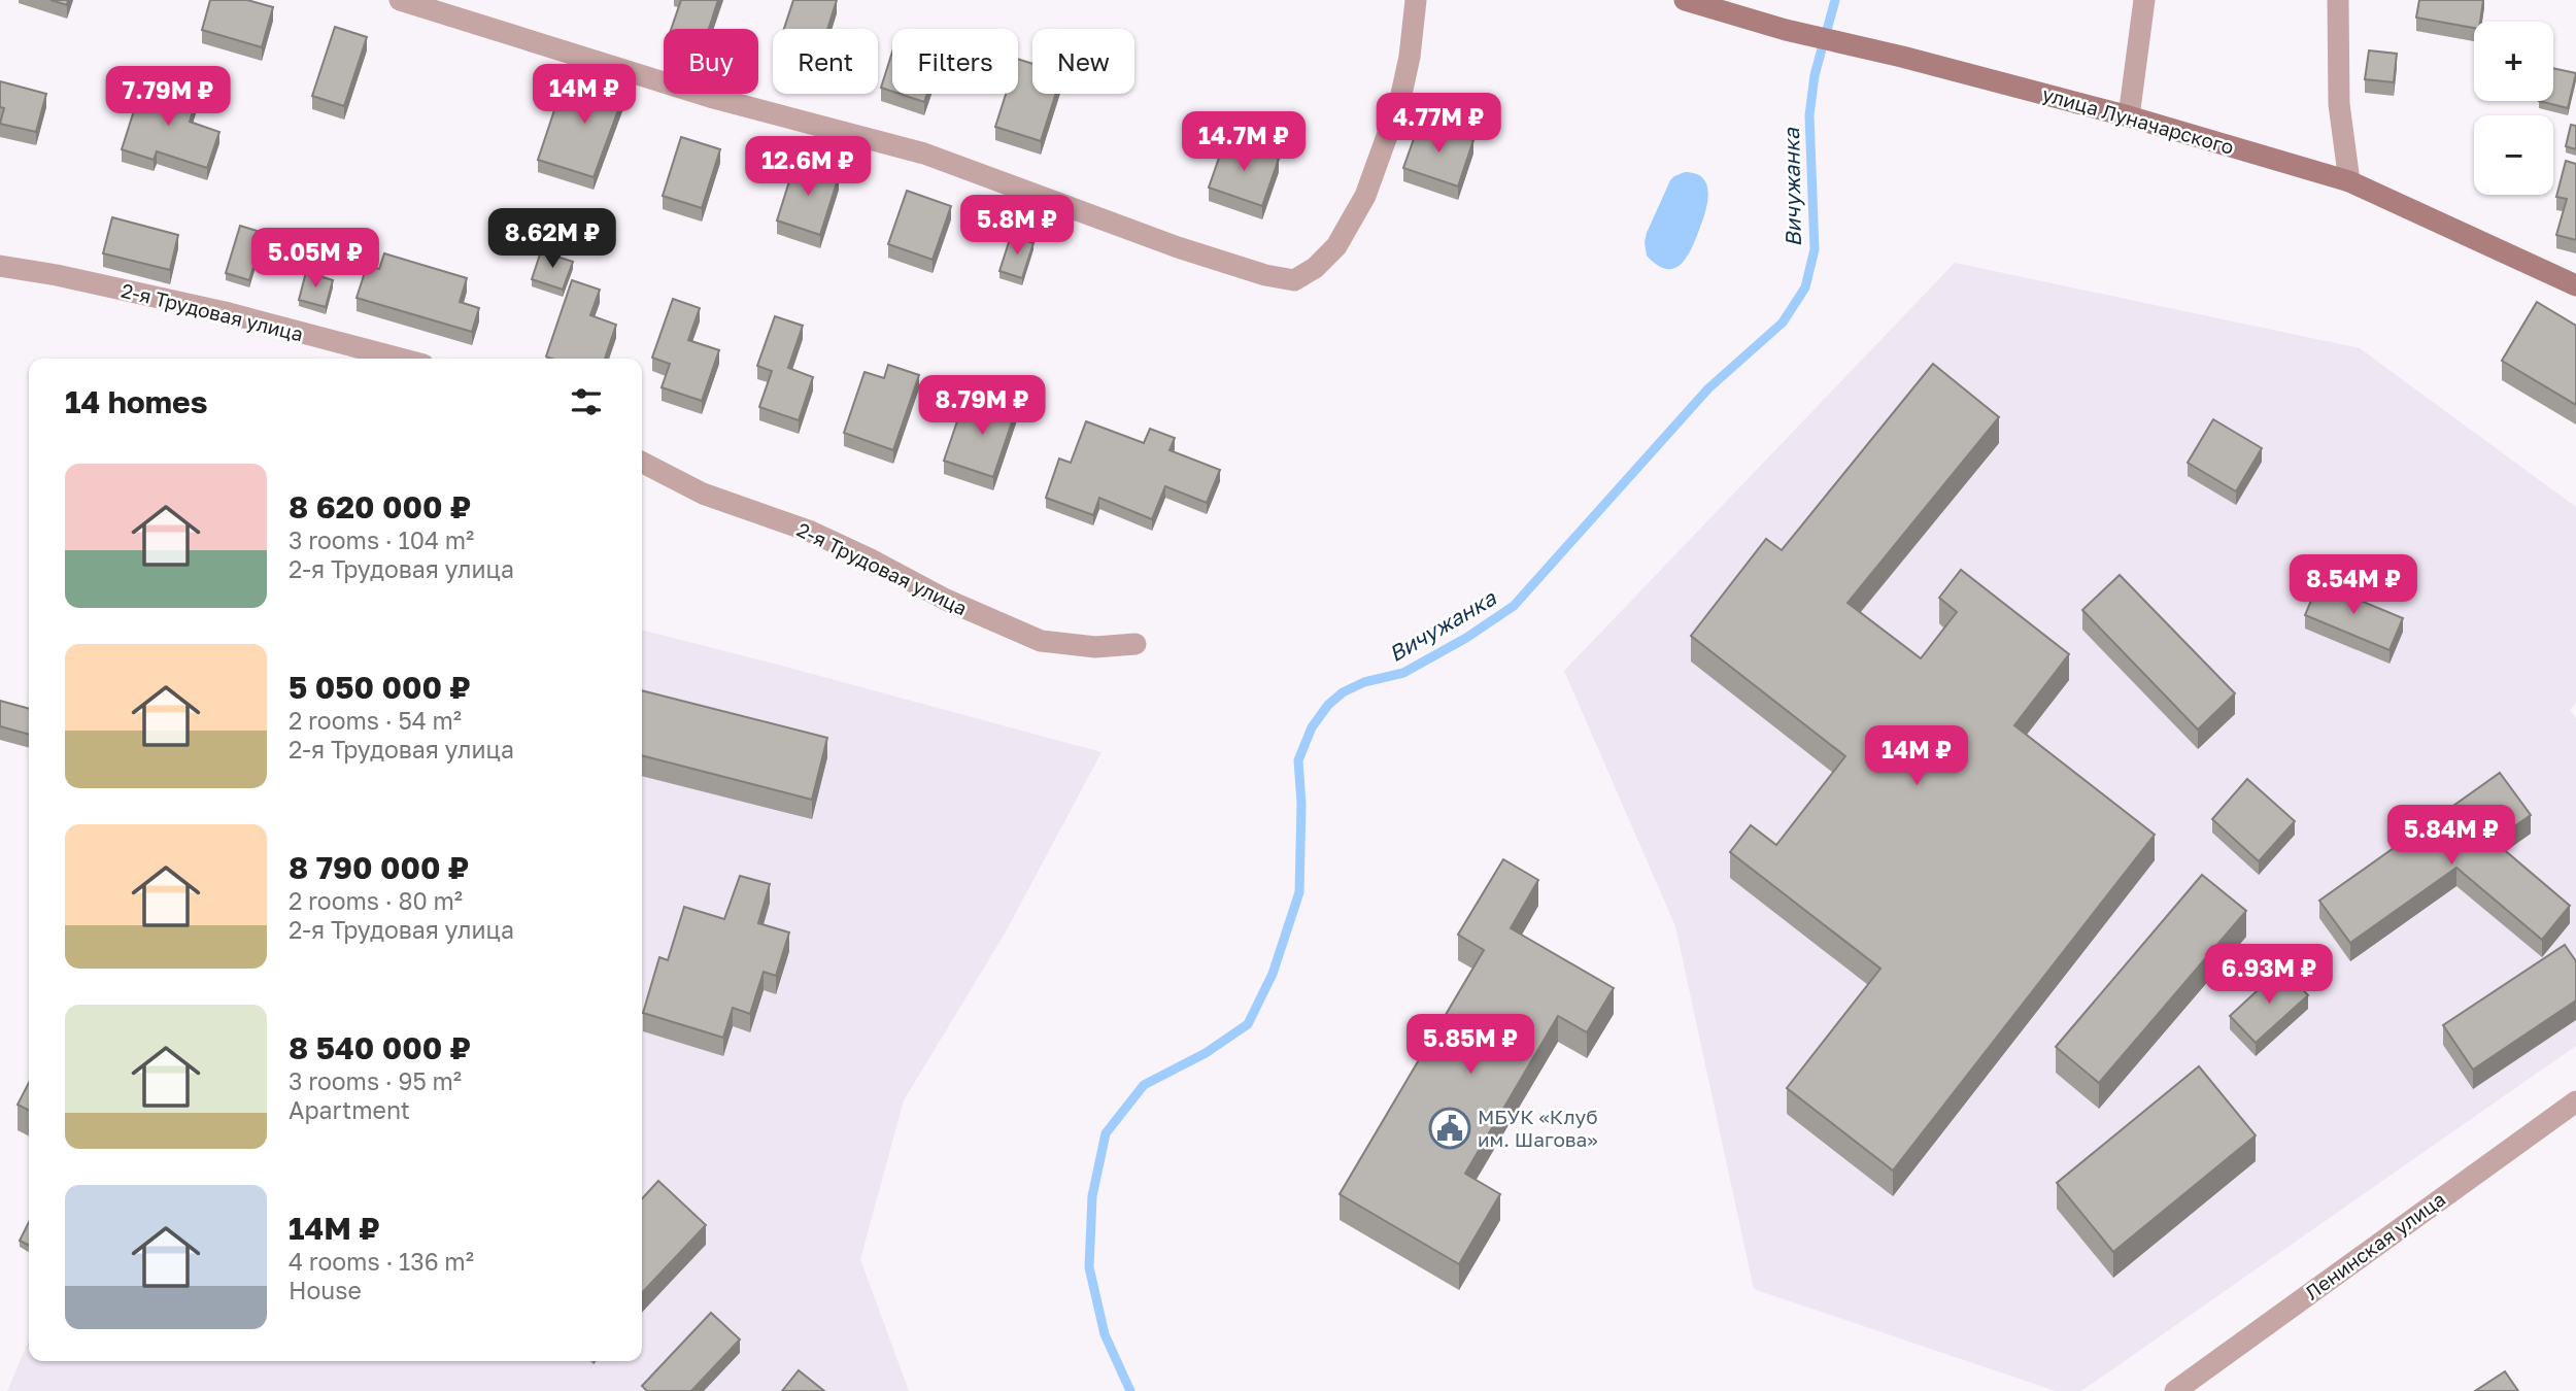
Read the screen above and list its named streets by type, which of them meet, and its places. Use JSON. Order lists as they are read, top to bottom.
{
  "streets": {
    "main road": ["улица Луначарского"],
    "street": ["2-я Трудовая улица", "Ленинская улица"]
  },
  "water": ["Вичужанка"],
  "places": {
    "public building": ["МБУК «Клуб им. Шагова»"]
  },
  "page": {
    "map_buttons": ["+", "−"],
    "chip": [
      "Buy",
      "Rent",
      "Filters",
      "New"
    ],
    "price": [
      "14M ₽",
      "7.79M ₽",
      "4.77M ₽",
      "14.7M ₽",
      "12.6M ₽",
      "5.8M ₽",
      "8.62M ₽",
      "5.05M ₽",
      "8.79M ₽",
      "8.54M ₽",
      "14M ₽",
      "5.84M ₽",
      "6.93M ₽",
      "5.85M ₽"
    ],
    "heading": "14 homes",
    "list": [
      {
        "name": "8 620 000 ₽",
        "note": "3 rooms · 104 m² · 2-я Трудовая улица"
      },
      {
        "name": "5 050 000 ₽",
        "note": "2 rooms · 54 m² · 2-я Трудовая улица"
      },
      {
        "name": "8 790 000 ₽",
        "note": "2 rooms · 80 m² · 2-я Трудовая улица"
      },
      {
        "name": "8 540 000 ₽",
        "note": "3 rooms · 95 m² · Apartment"
      },
      {
        "name": "14M ₽",
        "note": "4 rooms · 136 m² · House"
      }
    ]
  }
}
